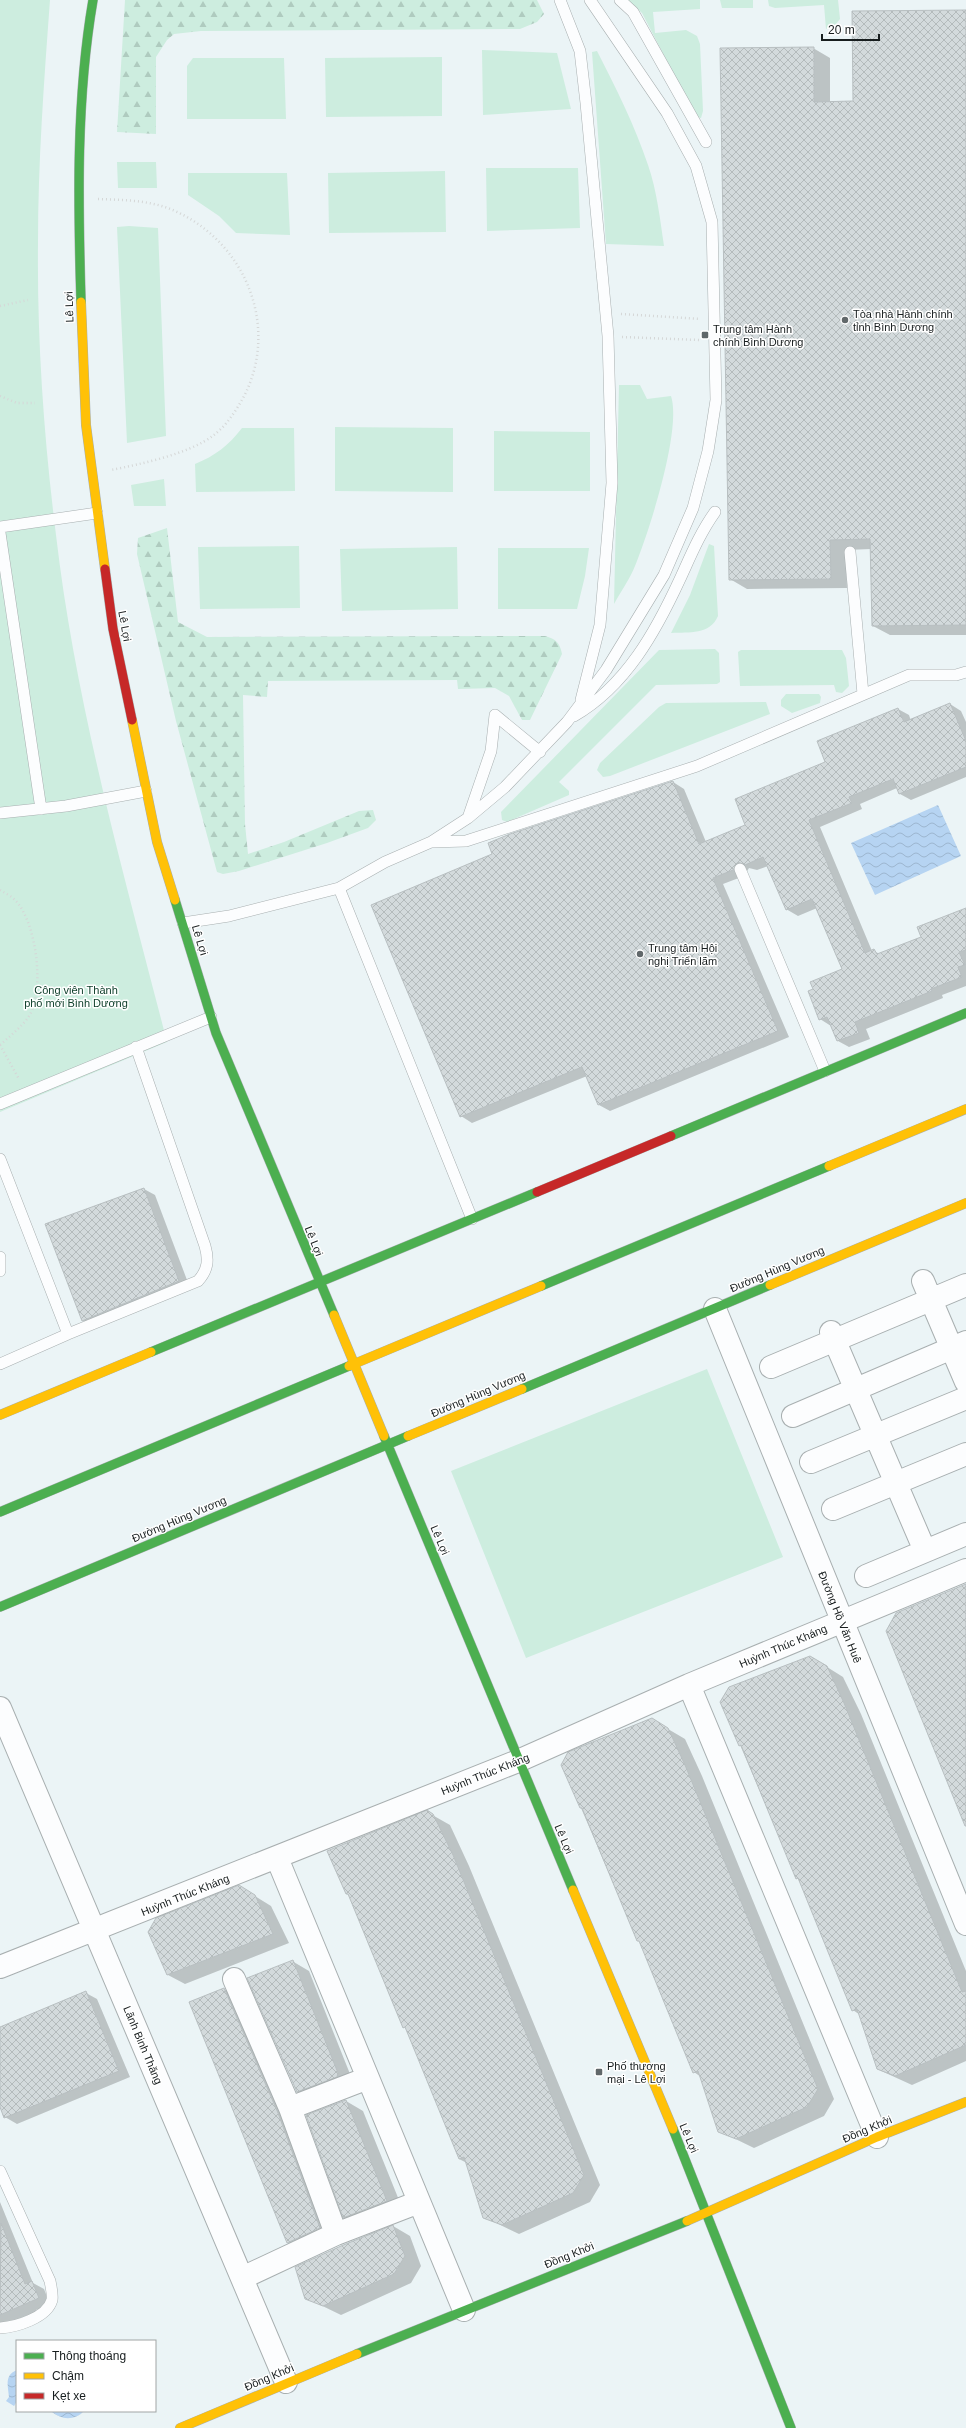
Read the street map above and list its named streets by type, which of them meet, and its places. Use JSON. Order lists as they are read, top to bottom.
{
  "streets": {
    "main road": ["Lê Lợi", "Đường Hùng Vương", "Đồng Khởi"],
    "street": ["Đường Hồ Văn Huê", "Huỳnh Thúc Kháng", "Lãnh Binh Thăng"]
  },
  "crossings": [
    ["Lê Lợi", "Đường Hùng Vương"],
    ["Lê Lợi", "Huỳnh Thúc Kháng"],
    ["Lê Lợi", "Đồng Khởi"],
    ["Đường Hùng Vương", "Đường Hồ Văn Huê"],
    ["Đường Hồ Văn Huê", "Huỳnh Thúc Kháng"],
    ["Huỳnh Thúc Kháng", "Lãnh Binh Thăng"],
    ["Lãnh Binh Thăng", "Đồng Khởi"]
  ],
  "parks": ["Công viên Thành phố mới Bình Dương"],
  "places": {
    "other": ["Tòa nhà Hành chính tỉnh Bình Dương", "Trung tâm Hội nghị Triển lãm"],
    "transit": ["Trung tâm Hành chính Bình Dương", "Phố thương mại - Lê Lợi"]
  },
  "legend": ["Thông thoáng", "Chậm", "Kẹt xe"],
  "scale_bar": "20 m"
}
